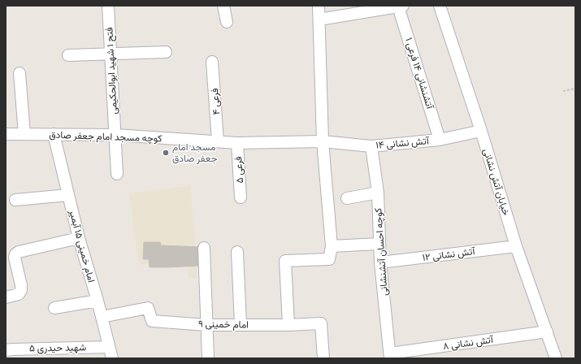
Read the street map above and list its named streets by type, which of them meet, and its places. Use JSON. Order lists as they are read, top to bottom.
{
  "streets": {
    "street": [
      "فتح ۱ شهید ابوالحکیمی",
      "آتشنشانی ۱۴ فرعی ۱",
      "فرعی ۴",
      "کوچه مسجد امام جعفر صادق",
      "آتش نشانی ۱۴",
      "فرعی ۵",
      "خیابان آتش نشانی",
      "امام خمینی ۱۵ آبمیر",
      "کوچه احسان آتشنشانی",
      "آتش نشانی ۱۲",
      "امام خمینی ۹",
      "آتش نشانی ۸",
      "شهید حیدری ۵"
    ]
  },
  "crossings": [
    ["فتح ۱ شهید ابوالحکیمی", "کوچه مسجد امام جعفر صادق"],
    ["آتشنشانی ۱۴ فرعی ۱", "آتش نشانی ۱۴"],
    ["فرعی ۴", "کوچه مسجد امام جعفر صادق"],
    ["کوچه مسجد امام جعفر صادق", "آتش نشانی ۱۴"],
    ["کوچه مسجد امام جعفر صادق", "فرعی ۵"],
    ["کوچه مسجد امام جعفر صادق", "امام خمینی ۱۵ آبمیر"],
    ["آتش نشانی ۱۴", "خیابان آتش نشانی"],
    ["آتش نشانی ۱۴", "کوچه احسان آتشنشانی"],
    ["خیابان آتش نشانی", "آتش نشانی ۱۲"],
    ["خیابان آتش نشانی", "آتش نشانی ۸"],
    ["امام خمینی ۱۵ آبمیر", "امام خمینی ۹"],
    ["امام خمینی ۱۵ آبمیر", "شهید حیدری ۵"],
    ["کوچه احسان آتشنشانی", "آتش نشانی ۱۲"],
    ["کوچه احسان آتشنشانی", "آتش نشانی ۸"]
  ],
  "places": ["مسجد امام جعفر صادق"]
}
